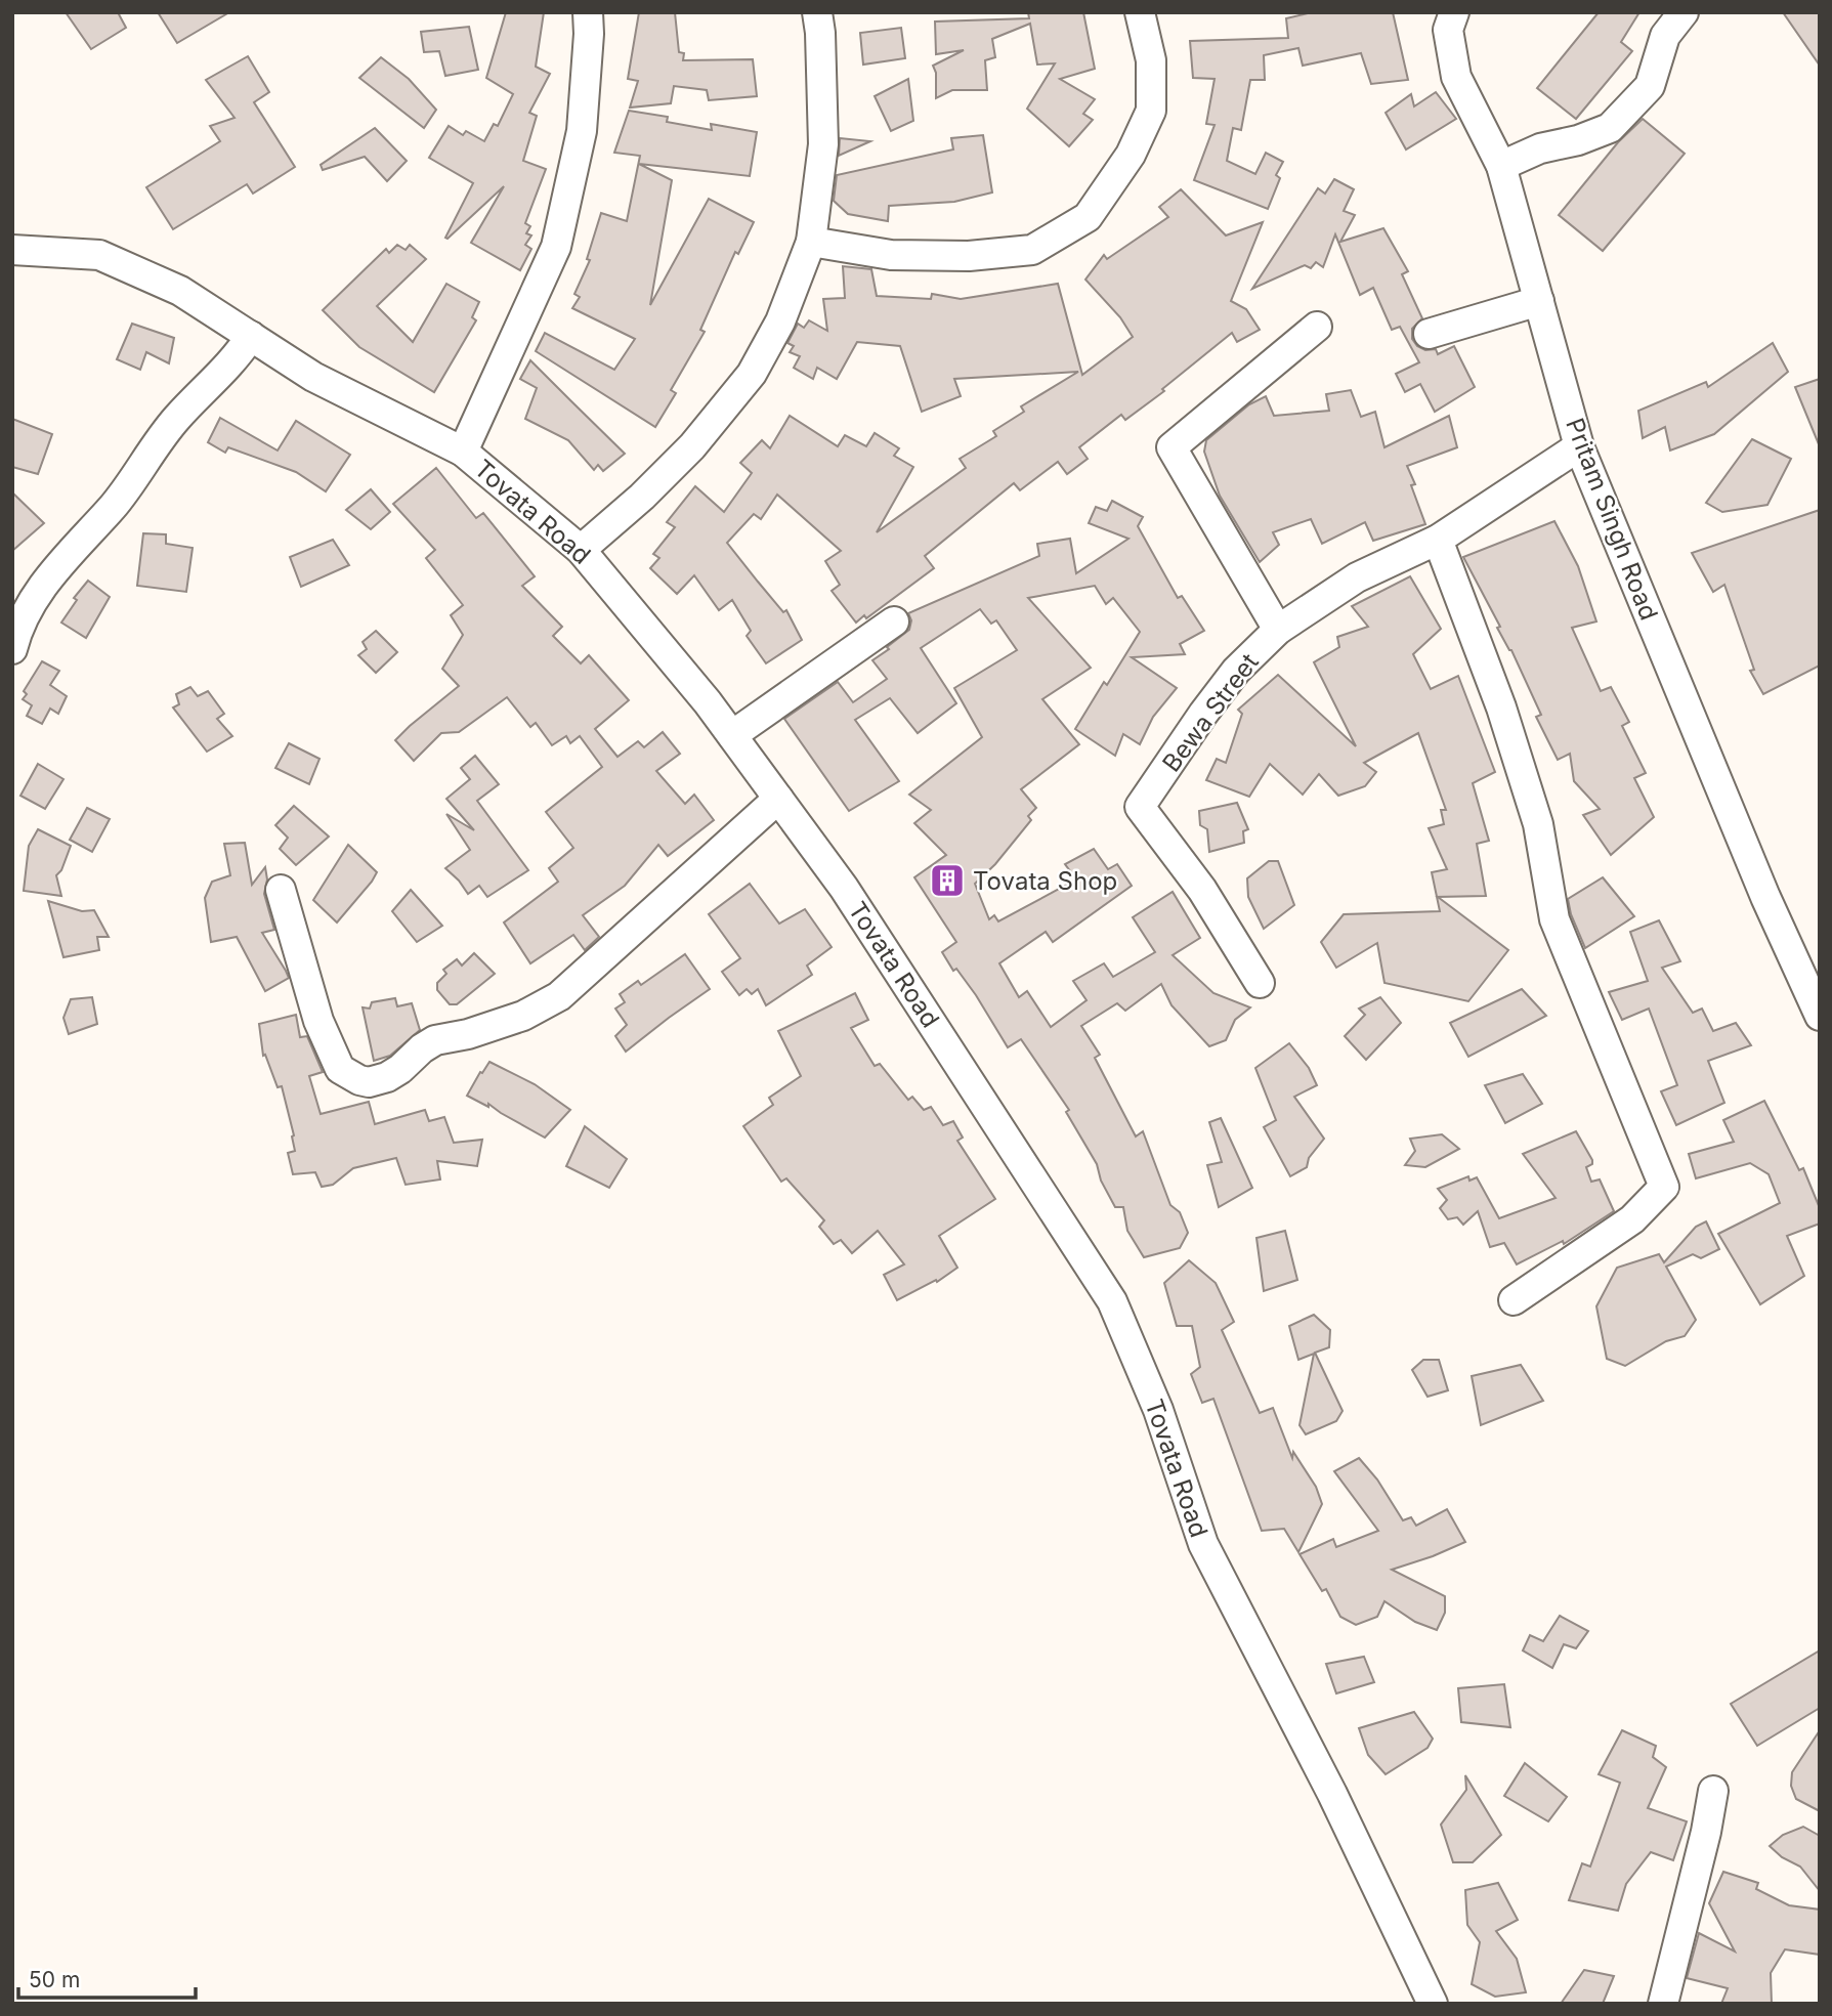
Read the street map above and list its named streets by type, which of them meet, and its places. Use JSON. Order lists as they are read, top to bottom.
{
  "streets": {
    "street": ["Tovata Road", "Pritam Singh Road", "Bewa Street"]
  },
  "crossings": [
    ["Pritam Singh Road", "Bewa Street"]
  ],
  "places": {
    "building": ["Tovata Shop"]
  },
  "scale_bar": "50 m"
}
